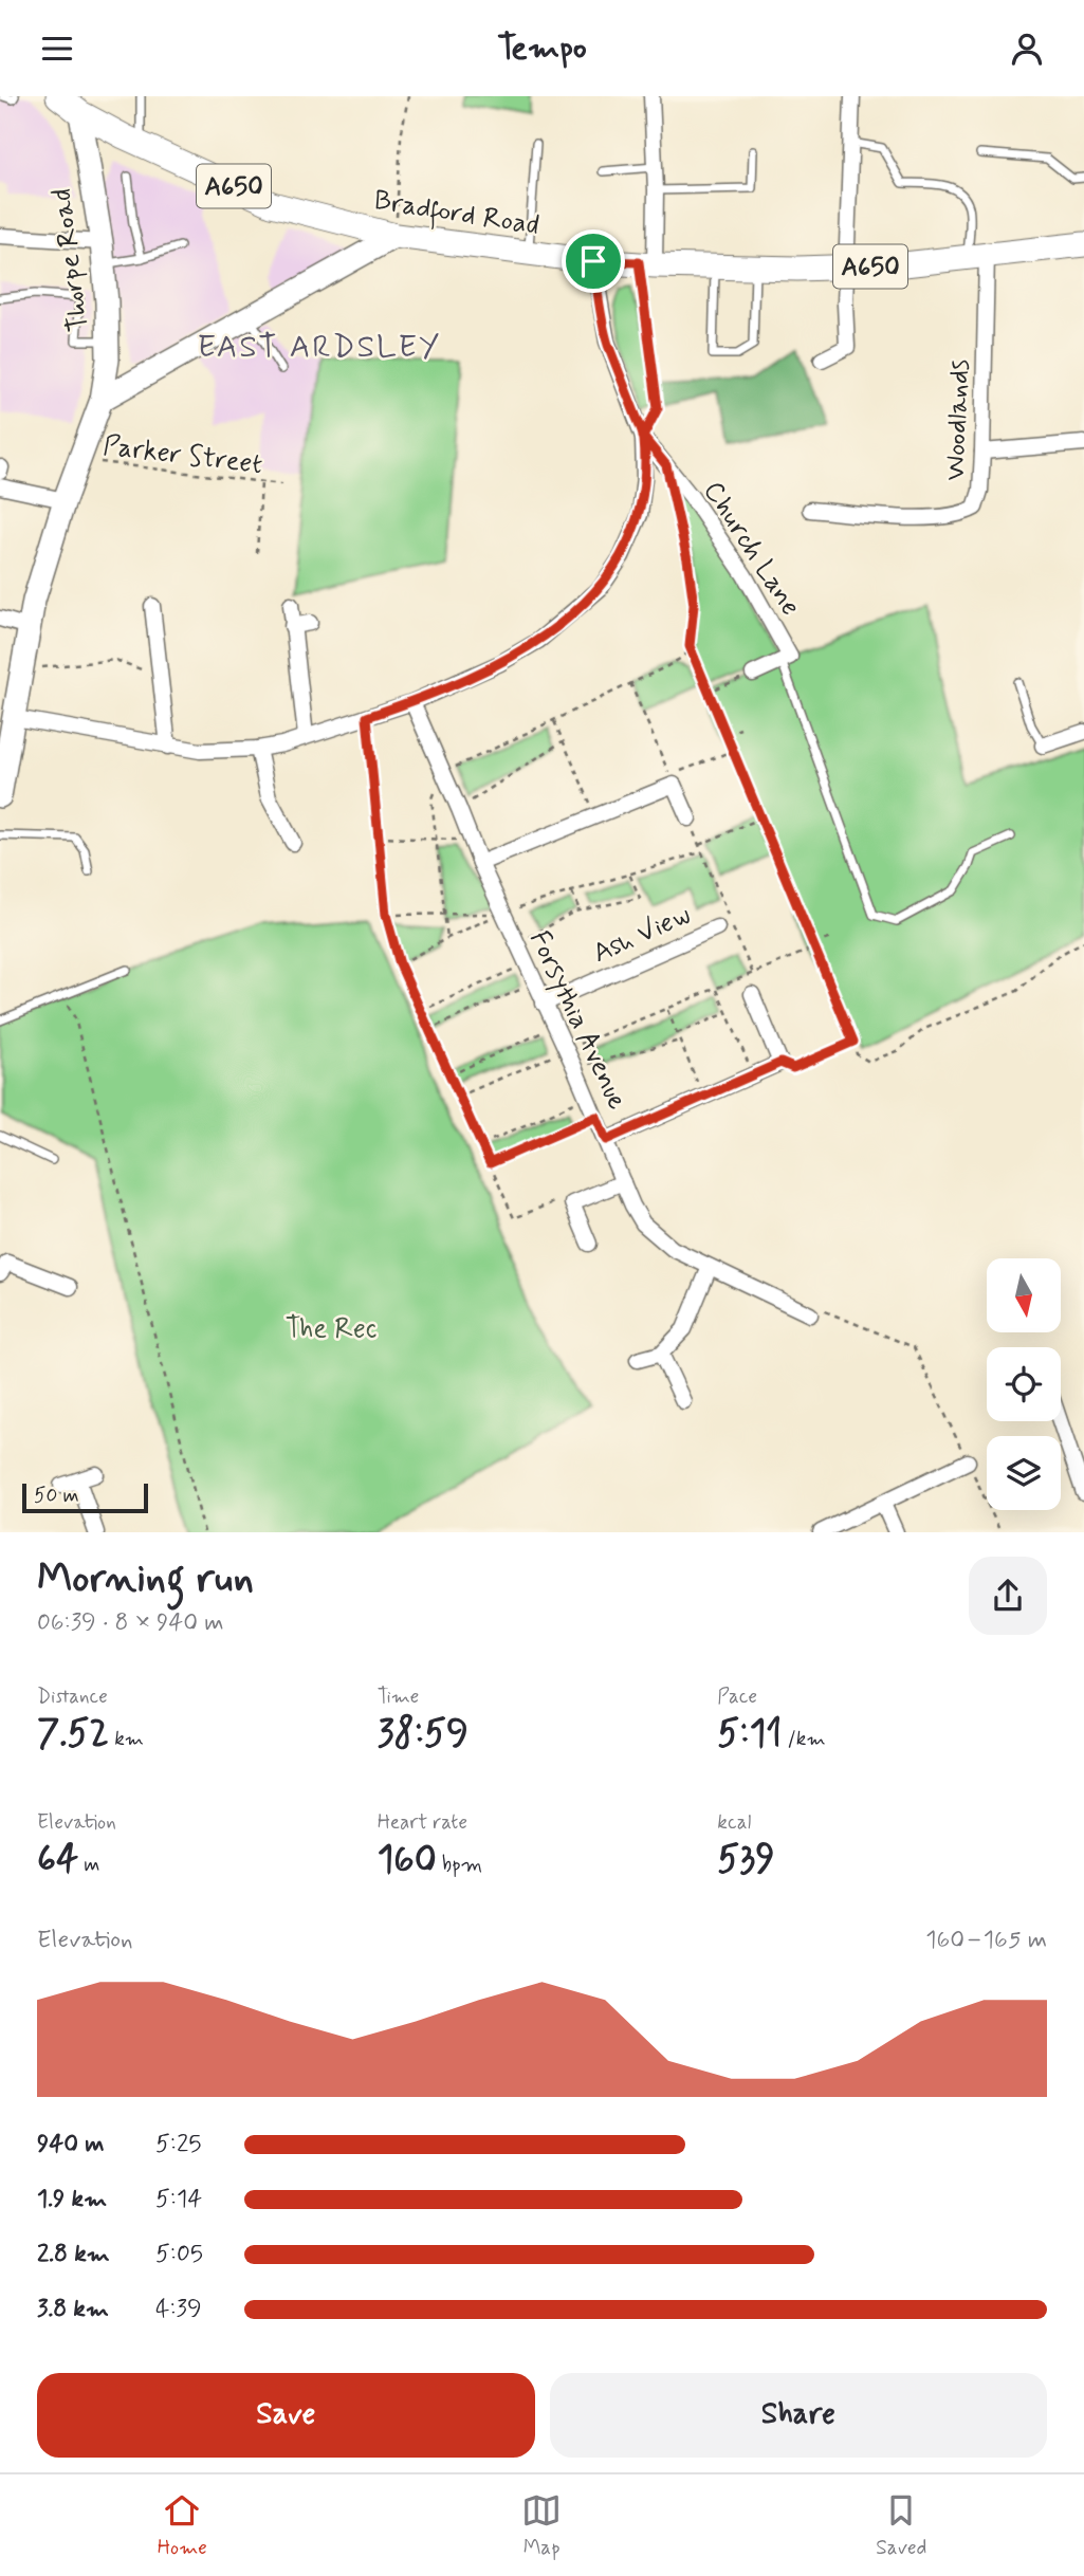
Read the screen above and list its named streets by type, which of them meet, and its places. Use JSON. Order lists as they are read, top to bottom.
{
  "streets": {
    "main road": ["A650", "Bradford Road"],
    "street": [
      "Thorpe Road",
      "Woodlands",
      "Church Lane",
      "Ash View",
      "Forsythia Avenue"
    ],
    "path": ["Parker Street"]
  },
  "crossings": [
    ["A650", "Bradford Road"],
    ["A650", "Thorpe Road"],
    ["Bradford Road", "Thorpe Road"],
    ["Bradford Road", "Woodlands"],
    ["Thorpe Road", "Parker Street"],
    ["Ash View", "Forsythia Avenue"]
  ],
  "districts": ["EAST ARDSLEY"],
  "parks": ["The Rec"],
  "scale_bar": "50 m",
  "north": "bottom",
  "page": {
    "header": "Tempo",
    "scale": "50 m",
    "heading": ["Morning run", "06:39 · 8 × 940 m"],
    "stats": [
      ["Distance", "7.52 km"],
      ["Time", "38:59"],
      ["Pace", "5:11 /km"],
      ["Elevation", "64 m"],
      ["Heart rate", "160 bpm"],
      ["kcal", "539"]
    ],
    "chart": ["Elevation", "160–165 m"],
    "list": [
      {
        "name": "940 m",
        "note": "5:25"
      },
      {
        "name": "1.9 km",
        "note": "5:14"
      },
      {
        "name": "2.8 km",
        "note": "5:05"
      },
      {
        "name": "3.8 km",
        "note": "4:39"
      }
    ],
    "buttons": ["Save", "Share"],
    "tabs": ["Home", "Map", "Saved"]
  }
}
